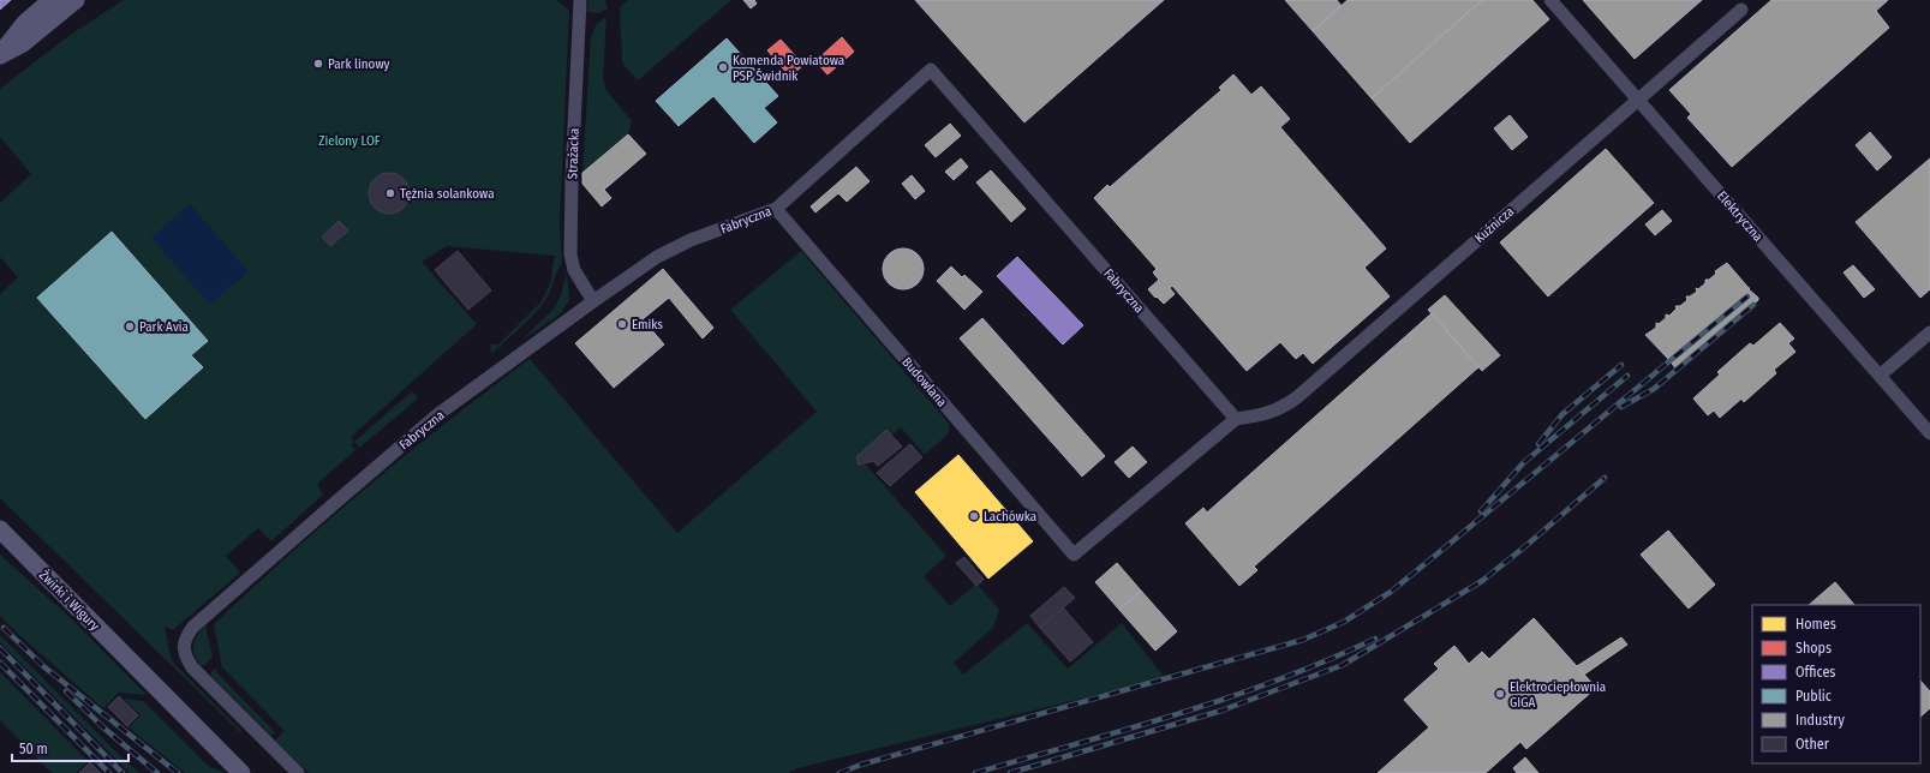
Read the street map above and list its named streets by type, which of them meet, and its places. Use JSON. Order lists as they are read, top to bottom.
{
  "streets": {
    "main road": ["Żwirki i Wigury"],
    "street": [
      "Strażacka",
      "Elektryczna",
      "Fabryczna",
      "Kuźnicza",
      "Budowlana"
    ]
  },
  "crossings": [
    ["Strażacka", "Fabryczna"],
    ["Elektryczna", "Kuźnicza"],
    ["Fabryczna", "Kuźnicza"],
    ["Fabryczna", "Budowlana"],
    ["Kuźnicza", "Budowlana"]
  ],
  "parks": ["Zielony LOF"],
  "places": [
    "Park linowy",
    "Komenda Powiatowa PSP Świdnik",
    "Tężnia solankowa",
    "Emiks",
    "Park Avia",
    "Lachówka",
    "Elektrociepłownia GIGA"
  ],
  "legend": [
    "Homes",
    "Shops",
    "Offices",
    "Public",
    "Industry",
    "Other"
  ],
  "scale_bar": "50 m"
}
